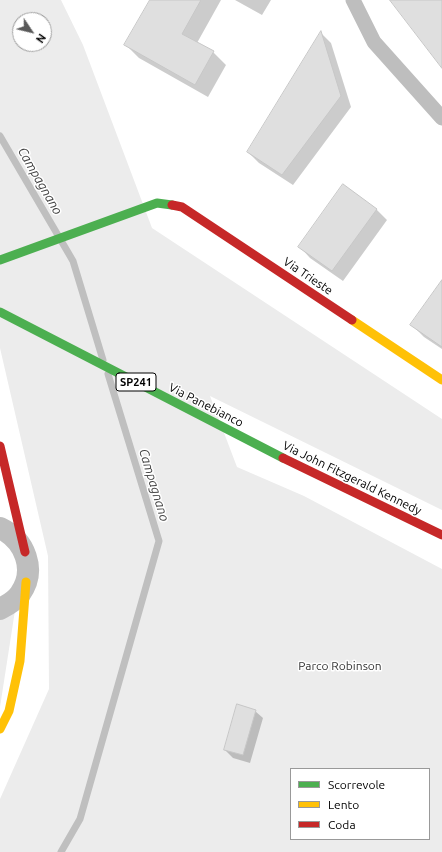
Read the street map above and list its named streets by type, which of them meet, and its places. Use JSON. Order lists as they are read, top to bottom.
{
  "streets": {
    "street": [
      "Via Trieste",
      "SP241",
      "Via Panebianco",
      "Via John Fitzgerald Kennedy"
    ]
  },
  "crossings": [
    ["Via Panebianco", "Via John Fitzgerald Kennedy"]
  ],
  "water": ["Campagnano"],
  "parks": ["Parco Robinson"],
  "legend": ["Scorrevole", "Lento", "Coda"],
  "north": "bottom right"
}
